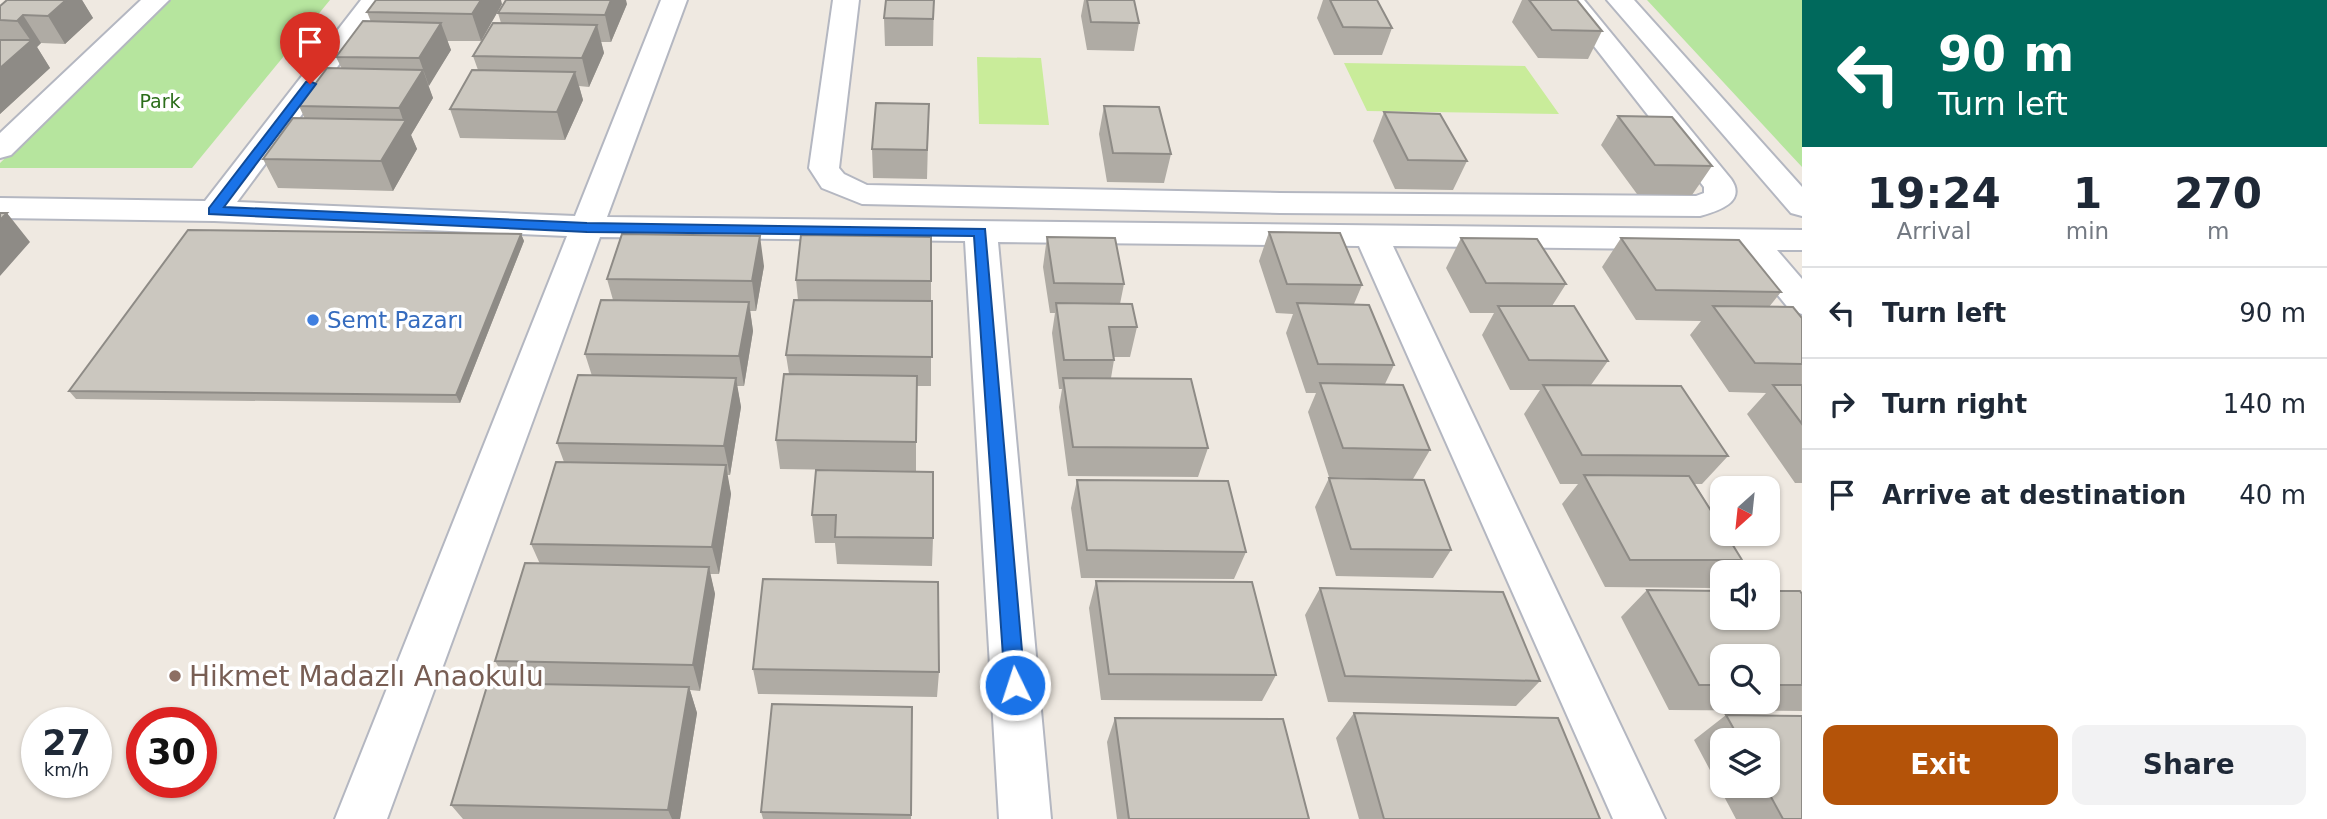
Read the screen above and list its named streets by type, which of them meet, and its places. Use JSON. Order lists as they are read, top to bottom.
{
  "parks": ["Park"],
  "places": ["Semt Pazarı", "Hikmet Madazlı Anaokulu"],
  "north": "bottom left",
  "page": {
    "turn": ["90 m", "Turn left"],
    "eta": [
      "19:24",
      "Arrival",
      "1",
      "min",
      "270",
      "m"
    ],
    "list": [
      {
        "name": "Turn left",
        "value": "90 m"
      },
      {
        "name": "Turn right",
        "value": "140 m"
      },
      {
        "name": "Arrive at destination",
        "value": "40 m"
      }
    ],
    "speed": "27 km/h",
    "limit": "30",
    "buttons": ["Exit", "Share"]
  }
}
